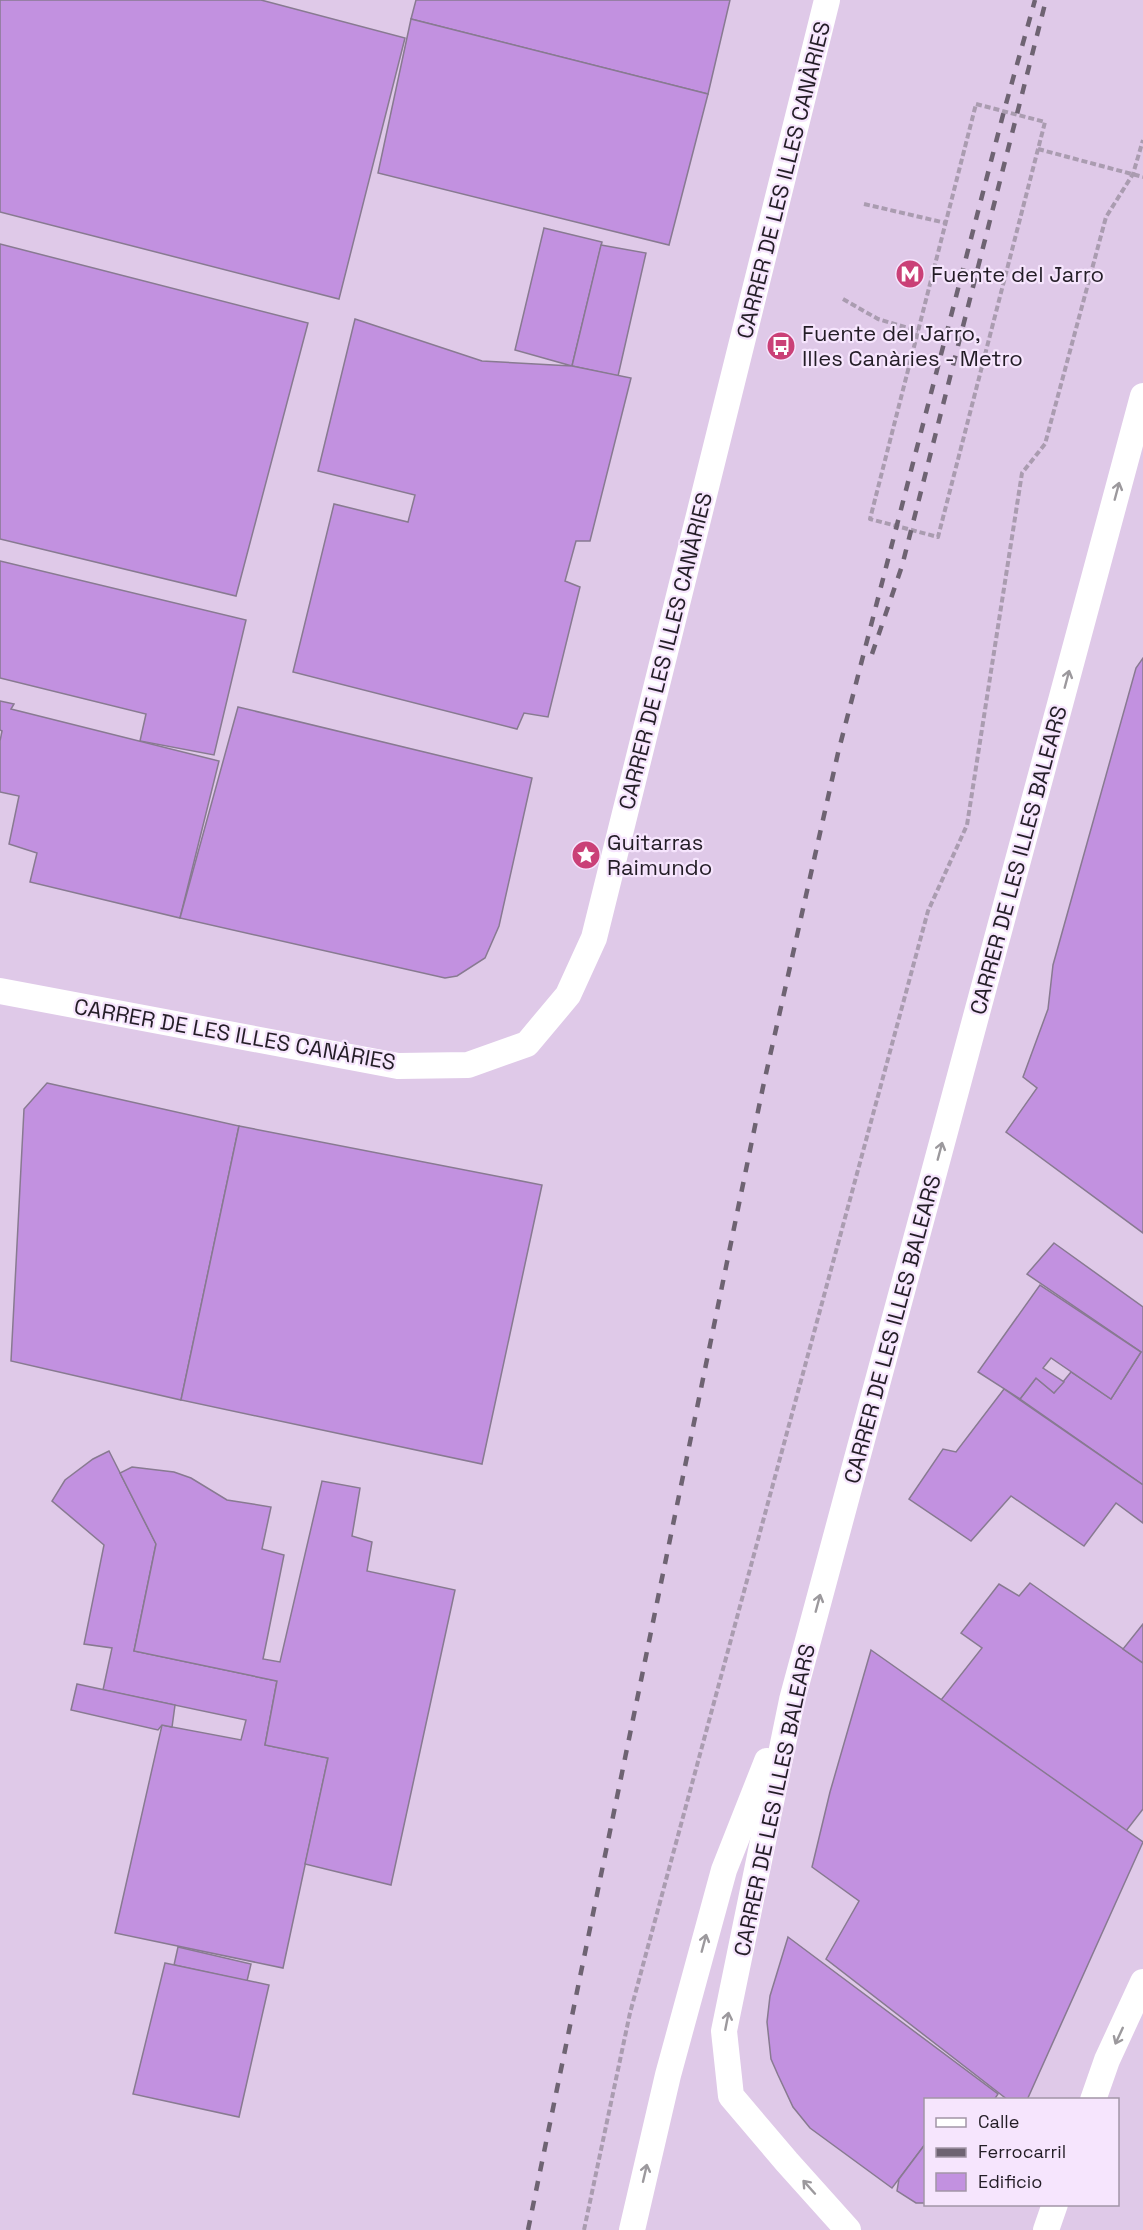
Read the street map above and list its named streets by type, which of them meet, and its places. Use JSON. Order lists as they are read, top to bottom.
{
  "streets": {
    "street": ["CARRER DE LES ILLES CANÀRIES", "CARRER DE LES ILLES BALEARS"]
  },
  "one_way": ["CARRER DE LES ILLES BALEARS"],
  "places": {
    "metro station": ["Fuente del Jarro"],
    "bus stop": ["Fuente del Jarro, Illes Canàries - Metro"],
    "place": ["Guitarras Raimundo"]
  },
  "legend": ["Calle", "Ferrocarril", "Edificio"]
}
